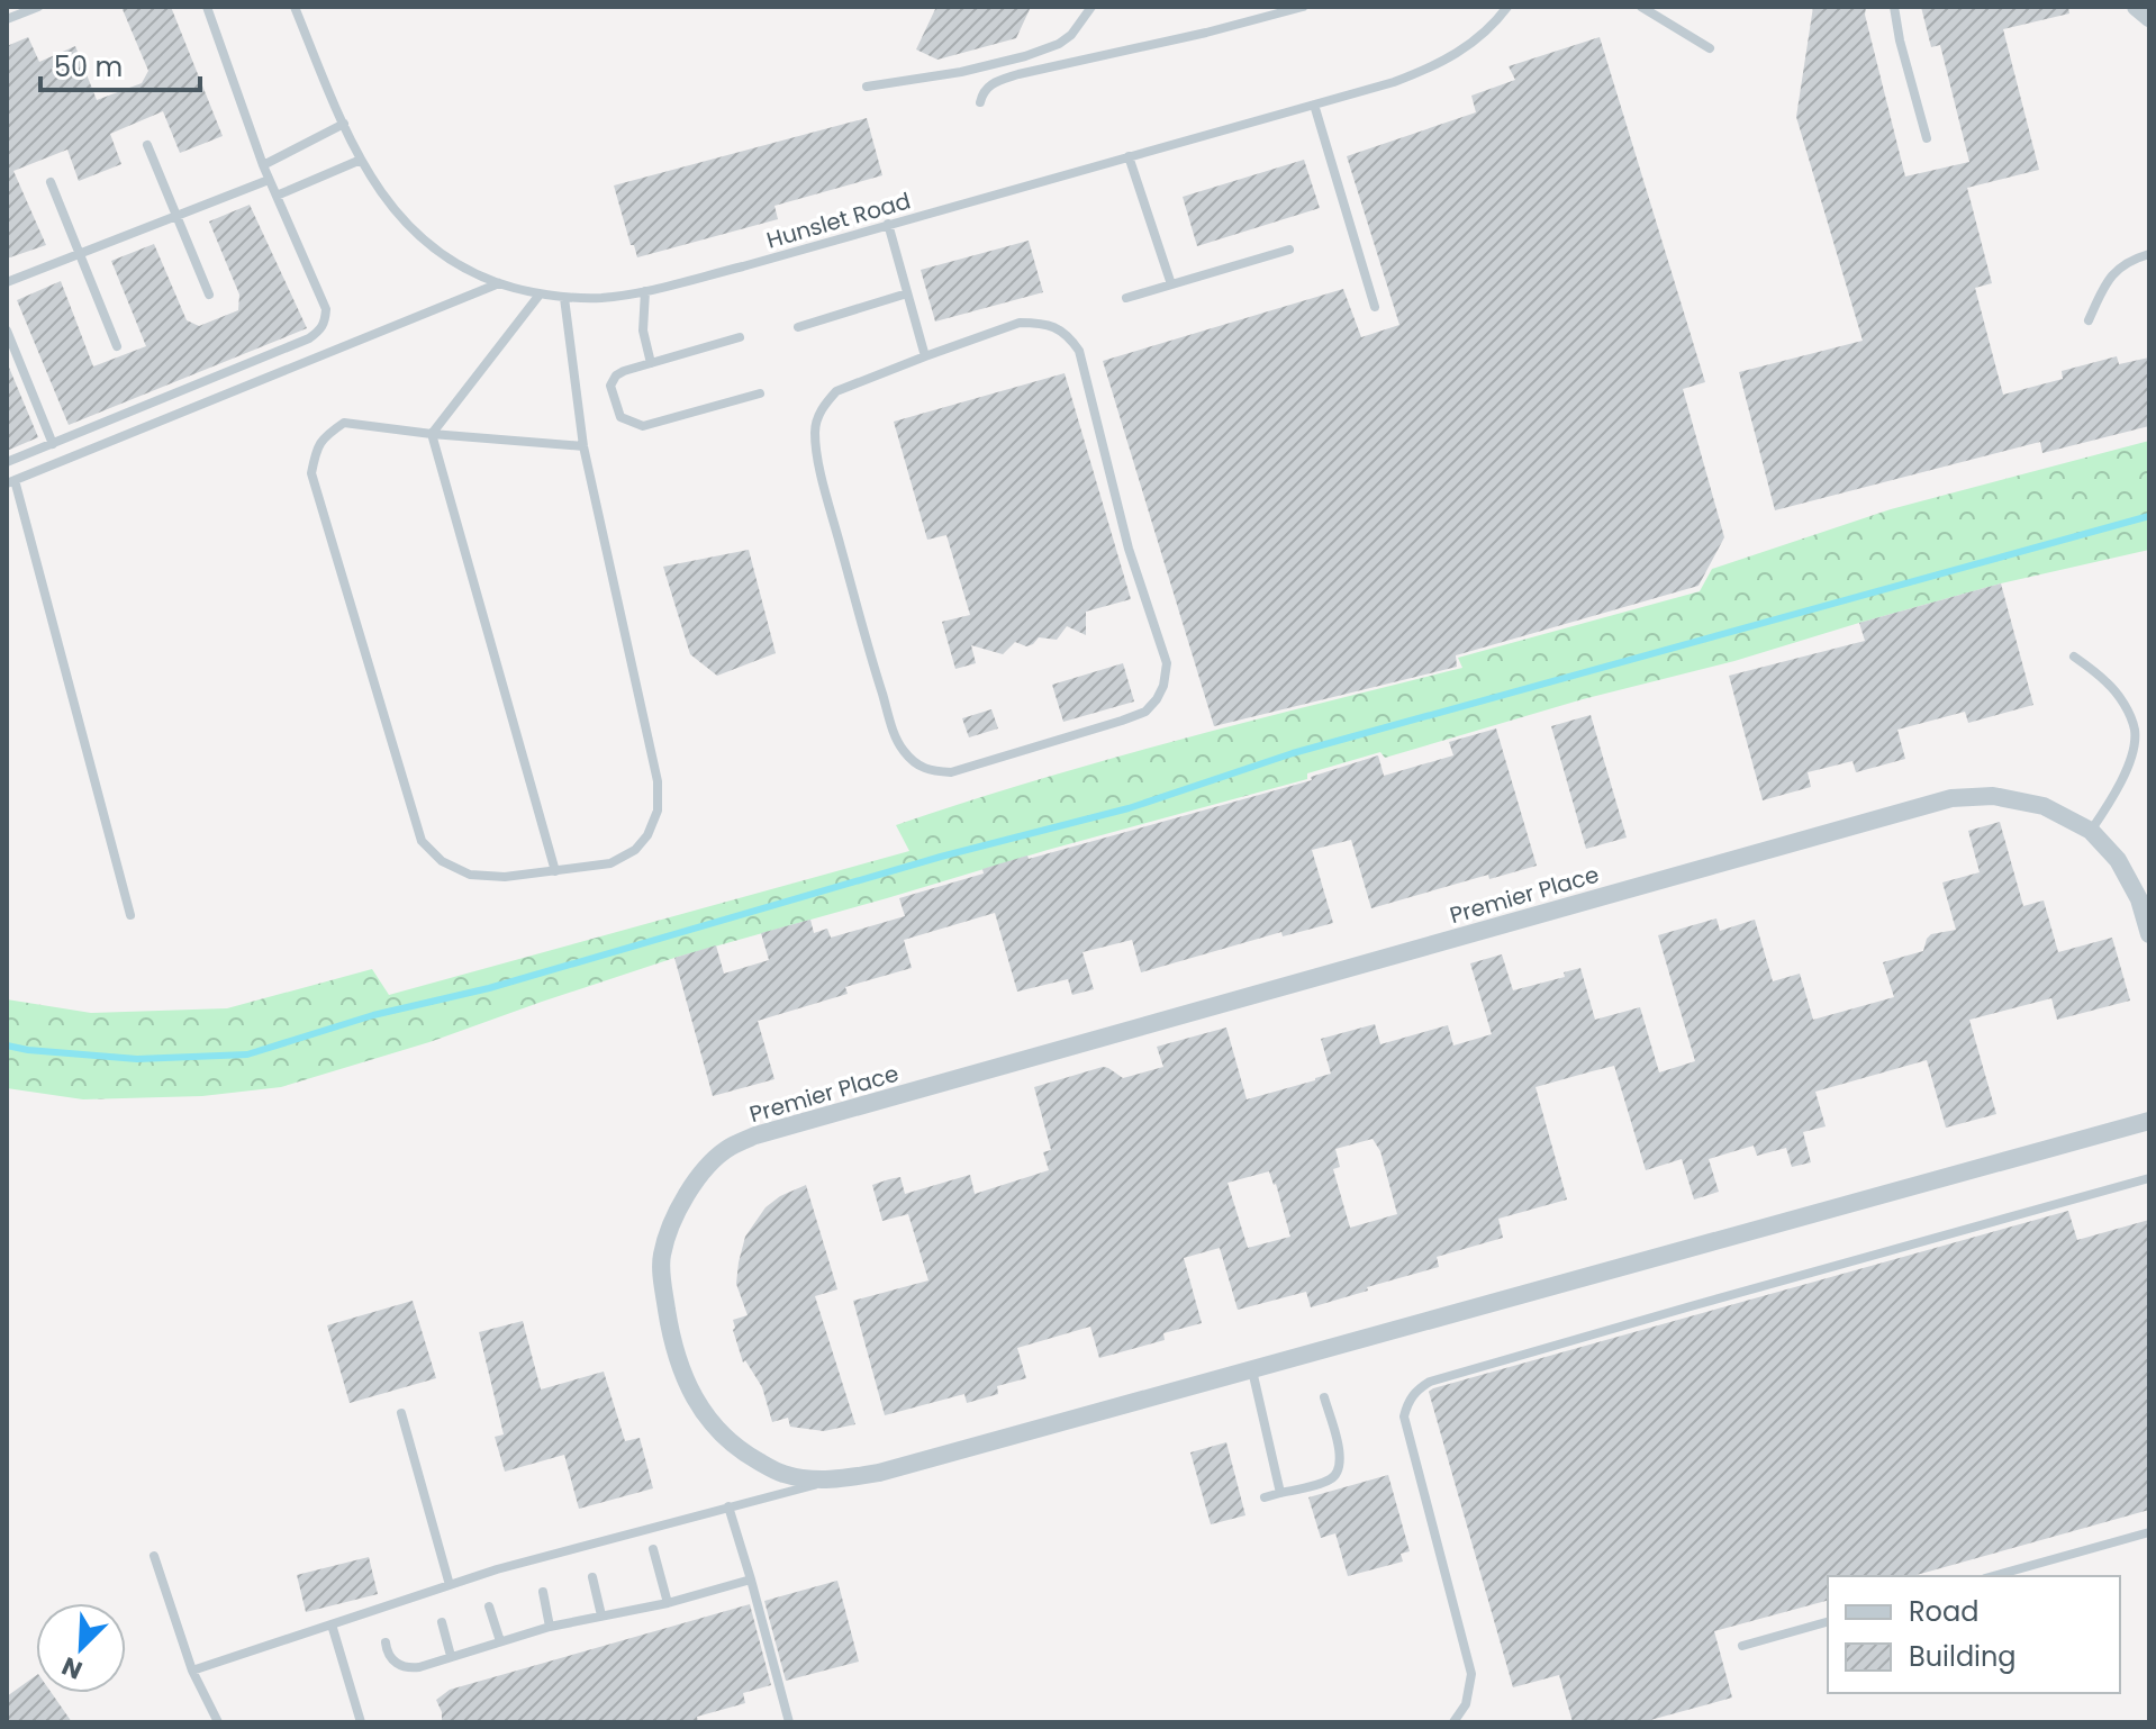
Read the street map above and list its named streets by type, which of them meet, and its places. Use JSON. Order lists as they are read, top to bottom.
{
  "streets": {
    "street": ["Premier Place"],
    "lane": ["Hunslet Road"]
  },
  "legend": ["Road", "Building"],
  "scale_bar": "50 m",
  "north": "bottom left"
}
